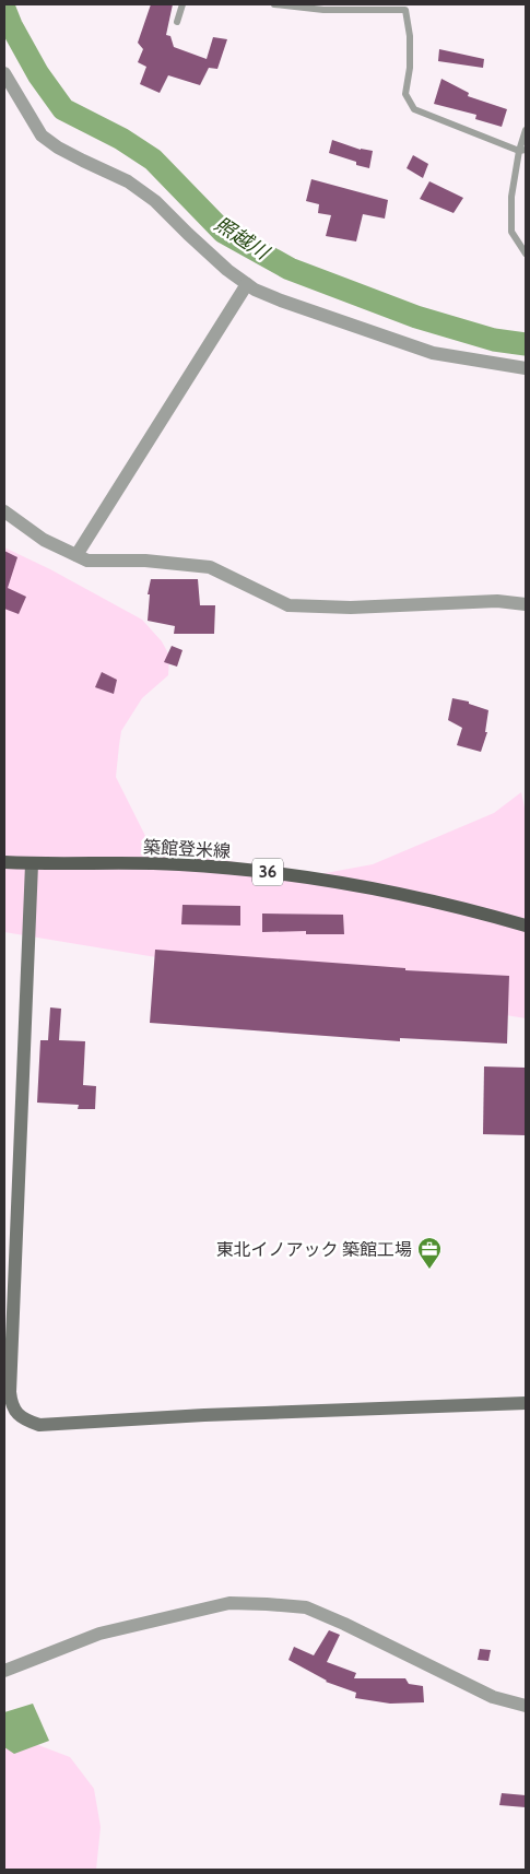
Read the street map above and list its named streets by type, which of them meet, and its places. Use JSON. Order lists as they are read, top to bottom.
{
  "streets": {
    "main road": ["築館登米線", "36"]
  },
  "water": ["照越川"],
  "places": {
    "office": ["東北イノアック 築館工場"]
  }
}
